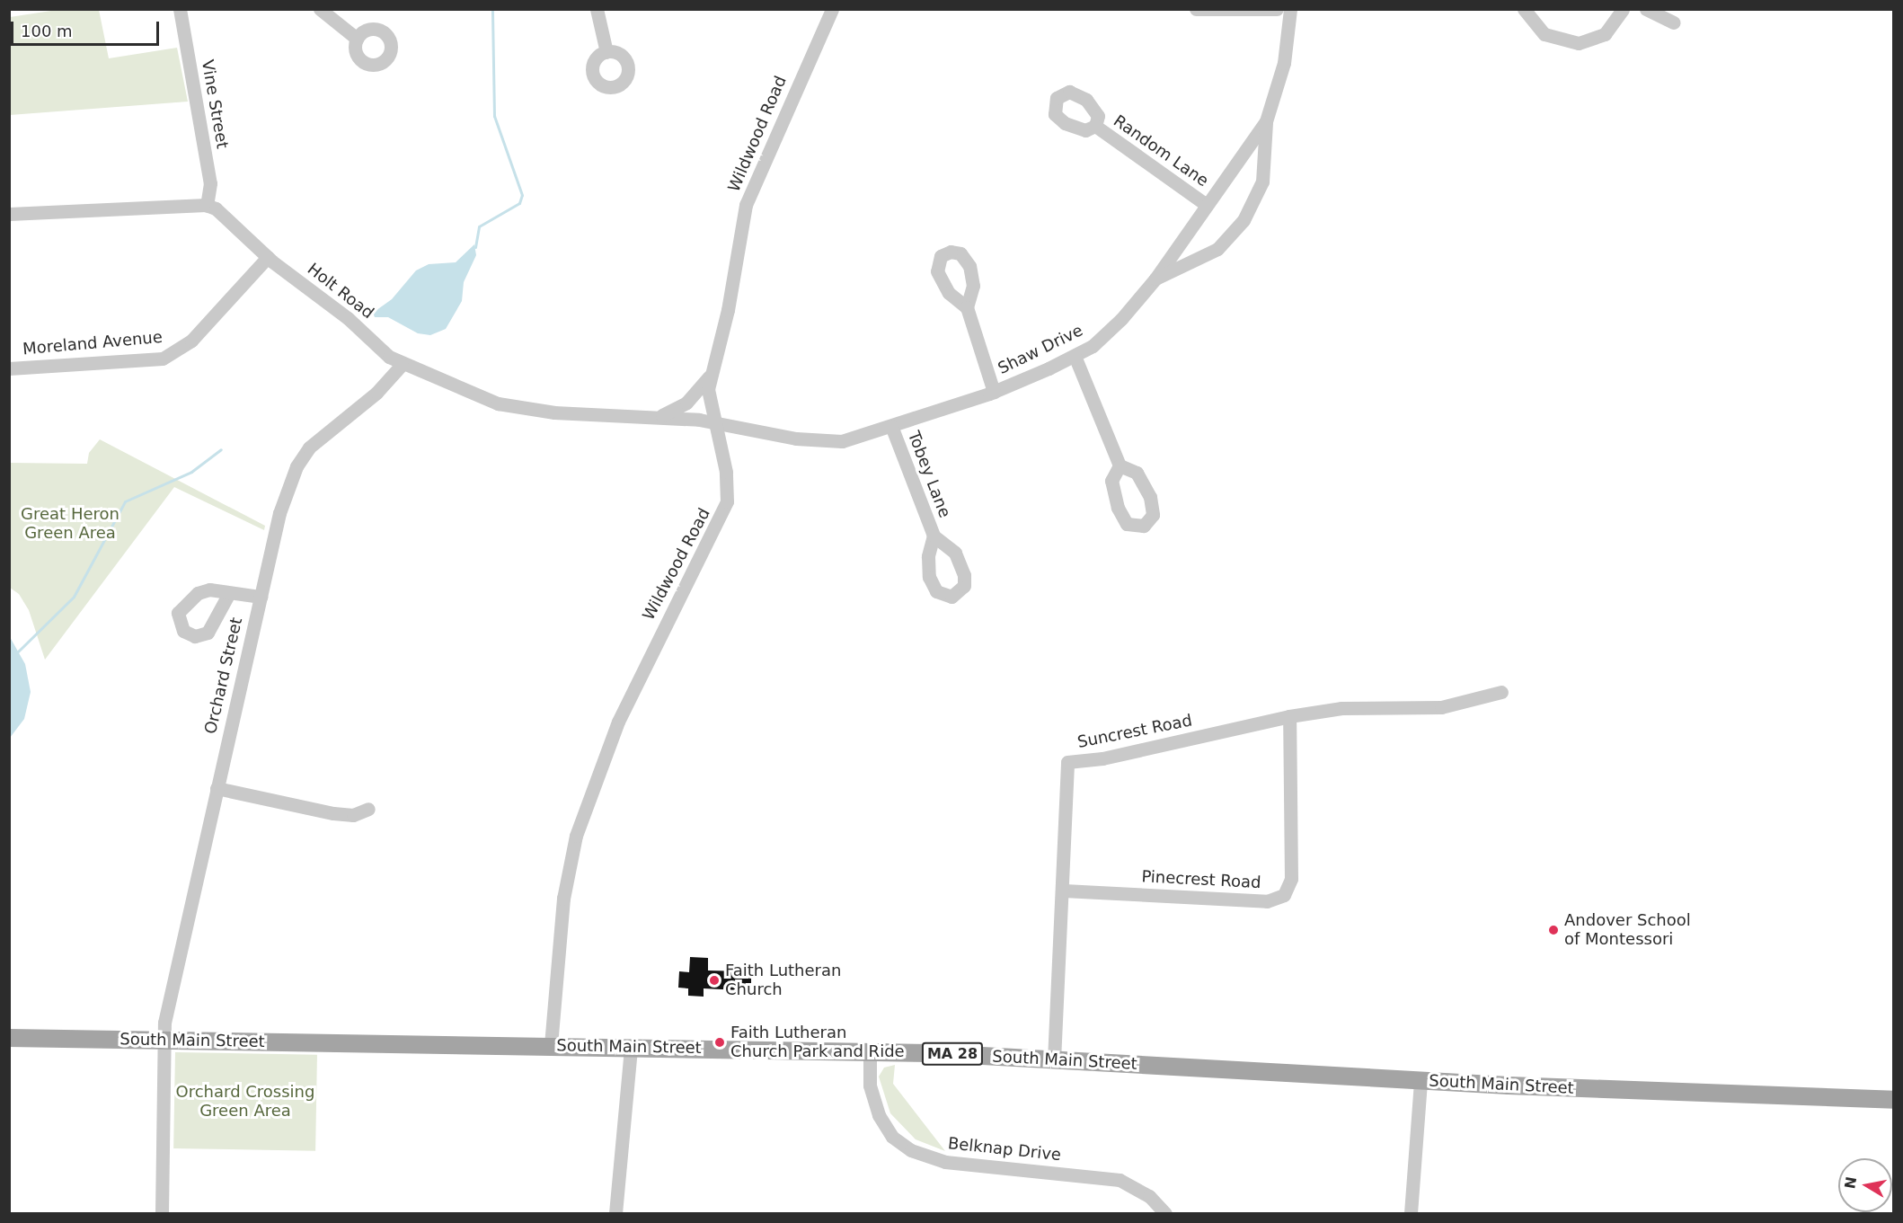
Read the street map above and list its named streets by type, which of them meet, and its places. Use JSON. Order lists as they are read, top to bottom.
{
  "streets": {
    "main road": ["South Main Street", "MA 28"],
    "street": [
      "Vine Street",
      "Wildwood Road",
      "Random Lane",
      "Holt Road",
      "Moreland Avenue",
      "Shaw Drive",
      "Tobey Lane",
      "Orchard Street",
      "Suncrest Road",
      "Pinecrest Road",
      "Belknap Drive"
    ]
  },
  "crossings": [
    ["Vine Street", "Holt Road"],
    ["Wildwood Road", "Holt Road"],
    ["Wildwood Road", "Shaw Drive"],
    ["Wildwood Road", "South Main Street"],
    ["Random Lane", "Shaw Drive"],
    ["Holt Road", "Moreland Avenue"],
    ["Holt Road", "Shaw Drive"],
    ["Holt Road", "Orchard Street"],
    ["Shaw Drive", "Tobey Lane"],
    ["Orchard Street", "South Main Street"],
    ["Suncrest Road", "Pinecrest Road"],
    ["Suncrest Road", "South Main Street"],
    ["South Main Street", "Belknap Drive"]
  ],
  "parks": ["Great Heron Green Area", "Orchard Crossing Green Area"],
  "places": ["Andover School of Montessori", "Faith Lutheran Church", "Faith Lutheran Church Park and Ride"],
  "scale_bar": "100 m",
  "north": "left"
}
